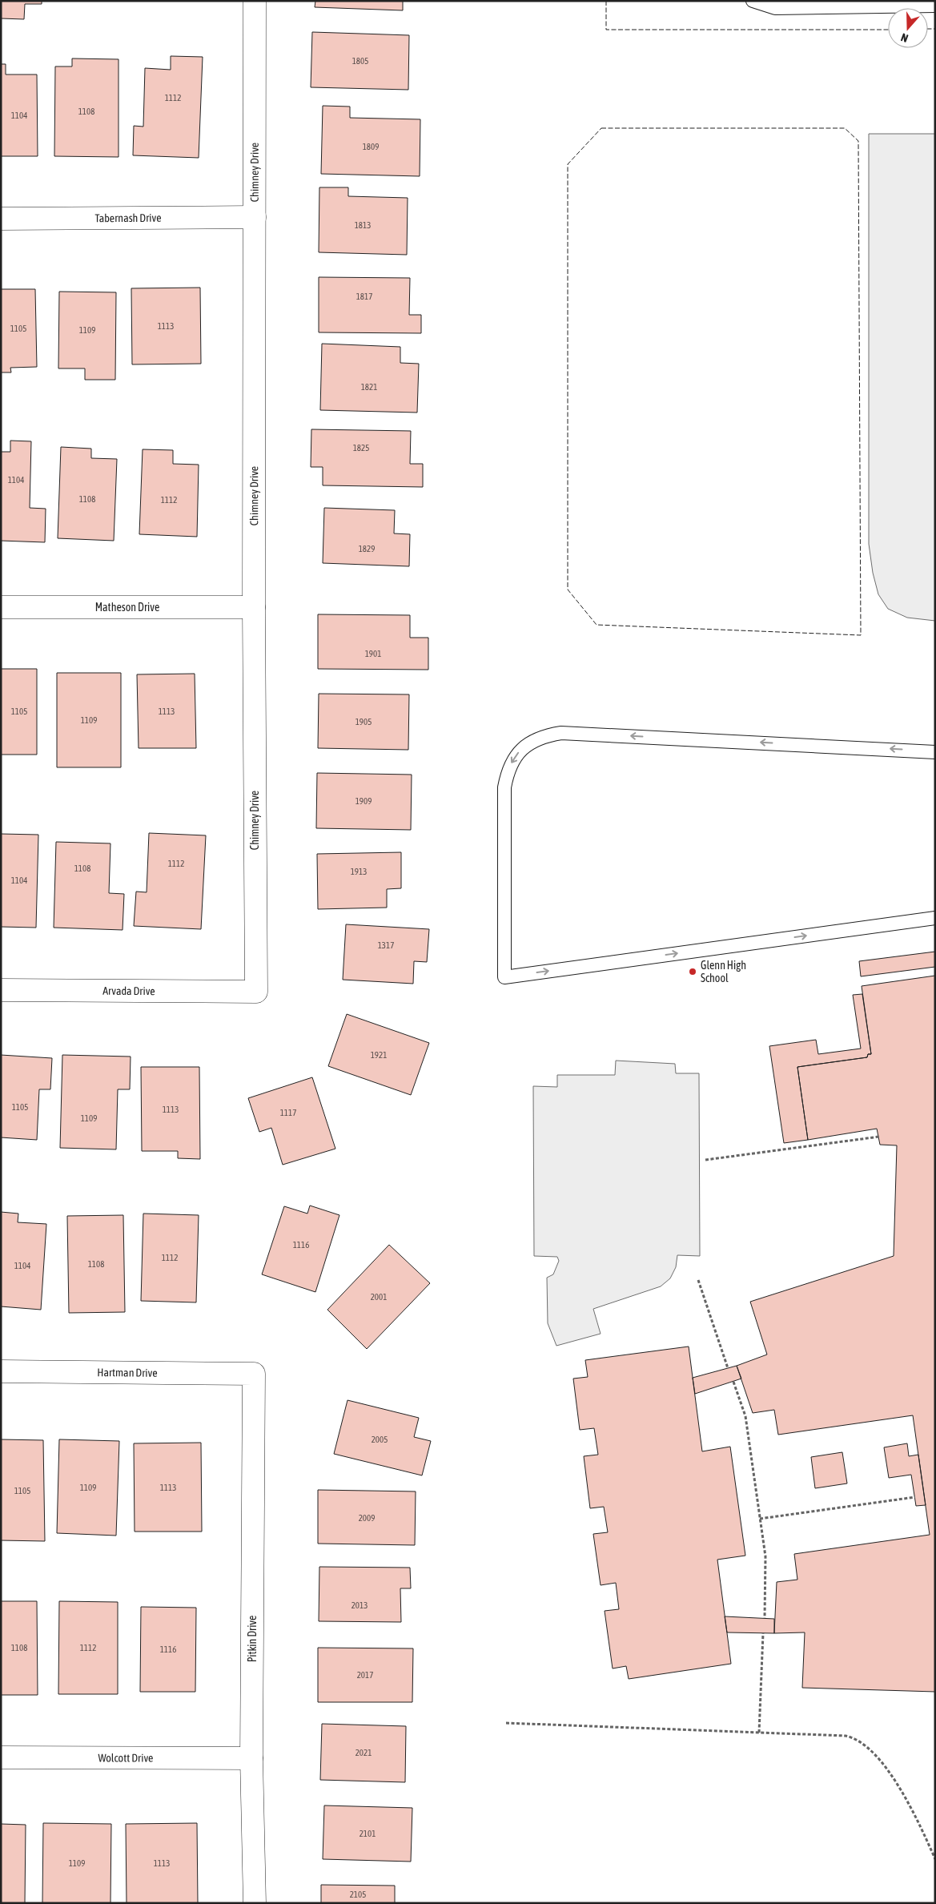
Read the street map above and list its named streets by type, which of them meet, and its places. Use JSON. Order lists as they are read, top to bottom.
{
  "streets": {
    "street": [
      "Chimney Drive",
      "Tabernash Drive",
      "Matheson Drive",
      "Arvada Drive",
      "Hartman Drive",
      "Pitkin Drive",
      "Wolcott Drive"
    ]
  },
  "crossings": [
    ["Chimney Drive", "Tabernash Drive"],
    ["Chimney Drive", "Matheson Drive"],
    ["Chimney Drive", "Arvada Drive"],
    ["Hartman Drive", "Pitkin Drive"],
    ["Pitkin Drive", "Wolcott Drive"]
  ],
  "places": ["Glenn High School"],
  "house_numbers": [
    "1805",
    "1112",
    "1108",
    "1104",
    "1809",
    "1813",
    "1817",
    "1113",
    "1105",
    "1109",
    "1821",
    "1825",
    "1104",
    "1108",
    "1112",
    "1829",
    "1901",
    "1105",
    "1113",
    "1109",
    "1905",
    "1909",
    "1112",
    "1108",
    "1913",
    "1104",
    "1317",
    "1921",
    "1105",
    "1113",
    "1117",
    "1109",
    "1116",
    "1112",
    "1108",
    "1104",
    "2001",
    "2005",
    "1109",
    "1113",
    "1105",
    "2009",
    "2013",
    "1108",
    "1112",
    "1116",
    "2017",
    "2021",
    "2101",
    "1109",
    "1113",
    "2105"
  ],
  "north": "bottom"
}
